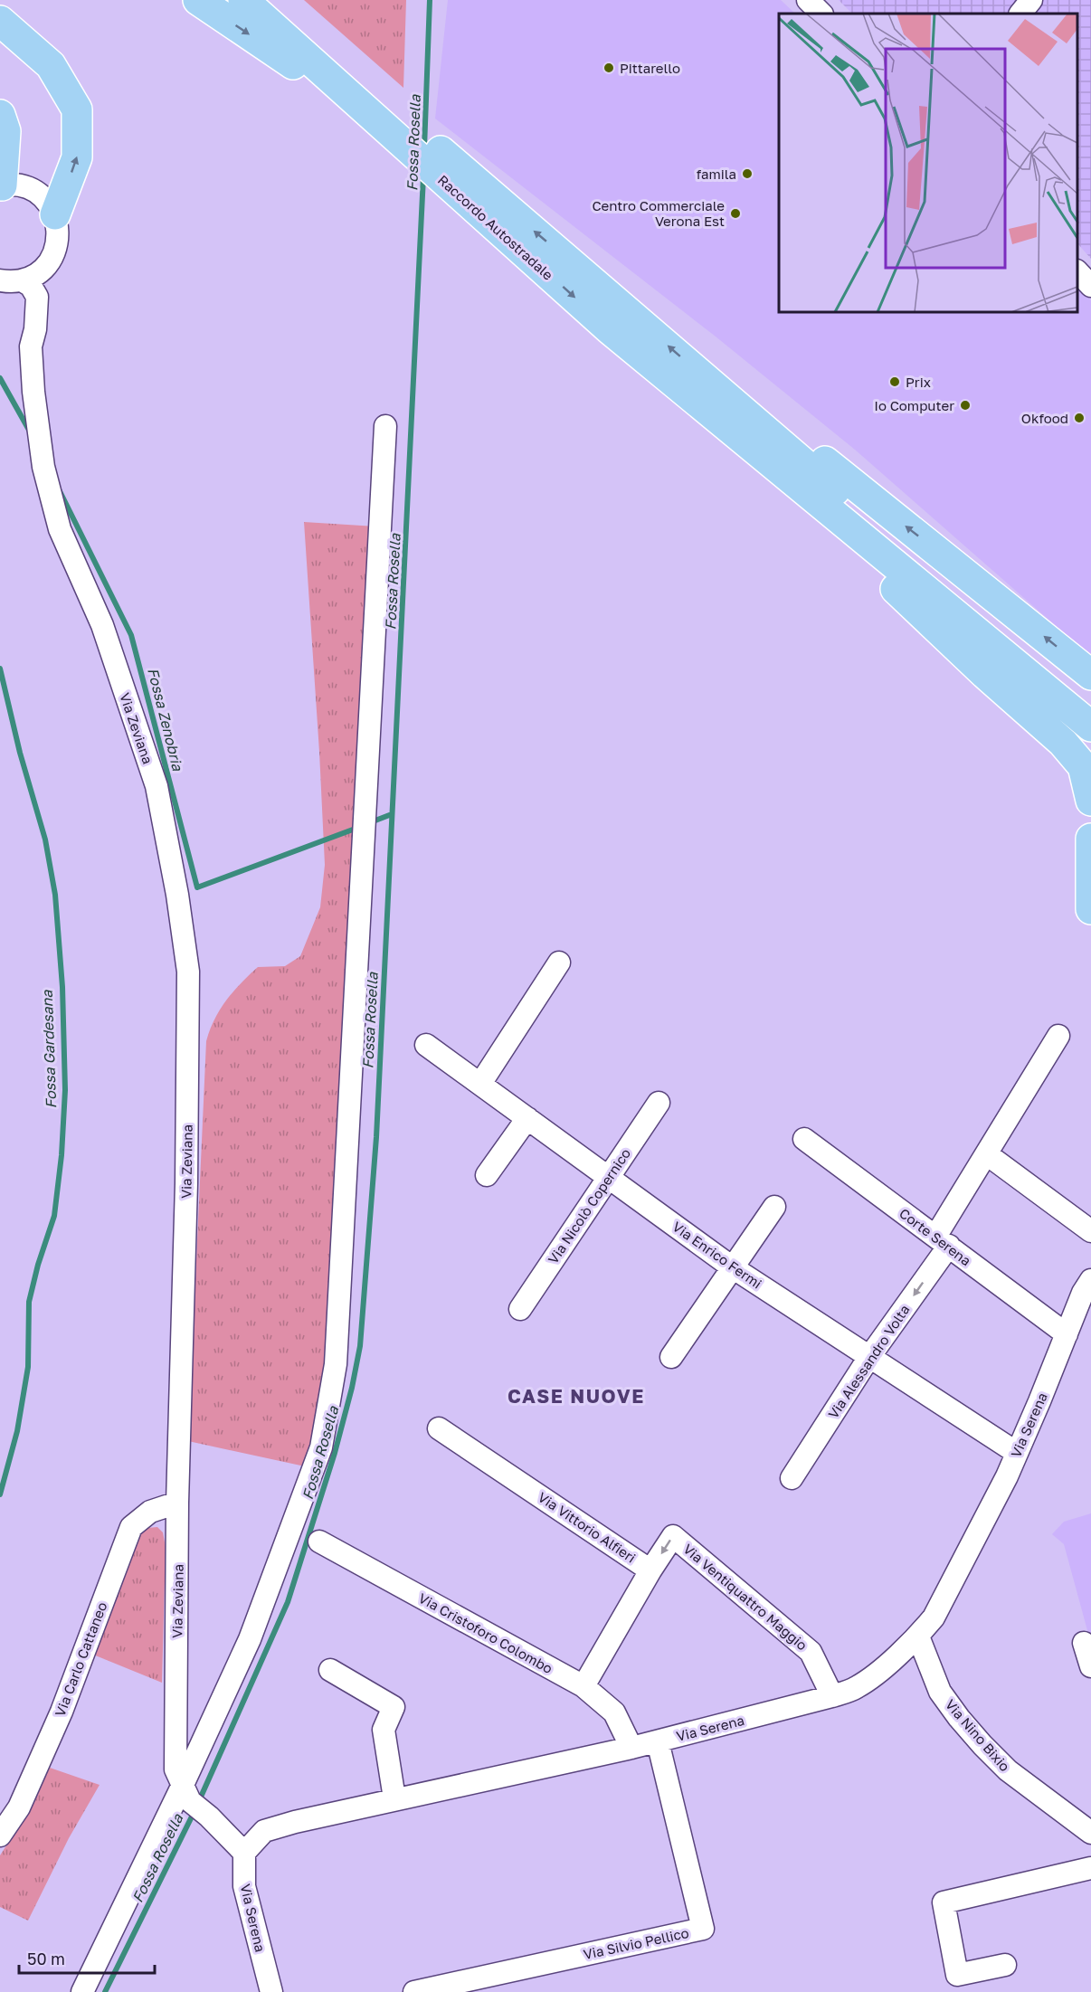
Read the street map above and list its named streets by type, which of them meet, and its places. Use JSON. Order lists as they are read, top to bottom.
{
  "streets": {
    "highway": ["Raccordo Autostradale"],
    "street": [
      "Via Zeviana",
      "Via Nicolò Copernico",
      "Corte Serena",
      "Via Enrico Fermi",
      "Via Alessandro Volta",
      "Via Serena",
      "Via Vittorio Alfieri",
      "Via Ventiquattro Maggio",
      "Via Cristoforo Colombo",
      "Via Carlo Cattaneo",
      "Via Nino Bixio",
      "Via Silvio Pellico"
    ]
  },
  "crossings": [
    ["Via Zeviana", "Via Carlo Cattaneo"],
    ["Via Nicolò Copernico", "Via Enrico Fermi"],
    ["Corte Serena", "Via Alessandro Volta"],
    ["Corte Serena", "Via Serena"],
    ["Via Enrico Fermi", "Via Alessandro Volta"],
    ["Via Enrico Fermi", "Via Serena"],
    ["Via Serena", "Via Ventiquattro Maggio"],
    ["Via Serena", "Via Cristoforo Colombo"],
    ["Via Serena", "Via Nino Bixio"],
    ["Via Serena", "Via Silvio Pellico"],
    ["Via Vittorio Alfieri", "Via Ventiquattro Maggio"],
    ["Via Vittorio Alfieri", "Via Cristoforo Colombo"]
  ],
  "one_way": ["Via Ventiquattro Maggio"],
  "districts": ["CASE NUOVE"],
  "water": ["Fossa Rosella", "Fossa Zenobria", "Fossa Gardesana"],
  "places": [
    "Pittarello",
    "famila",
    "Centro Commerciale Verona Est",
    "Prix",
    "Io Computer",
    "Okfood"
  ],
  "scale_bar": "50 m"
}
